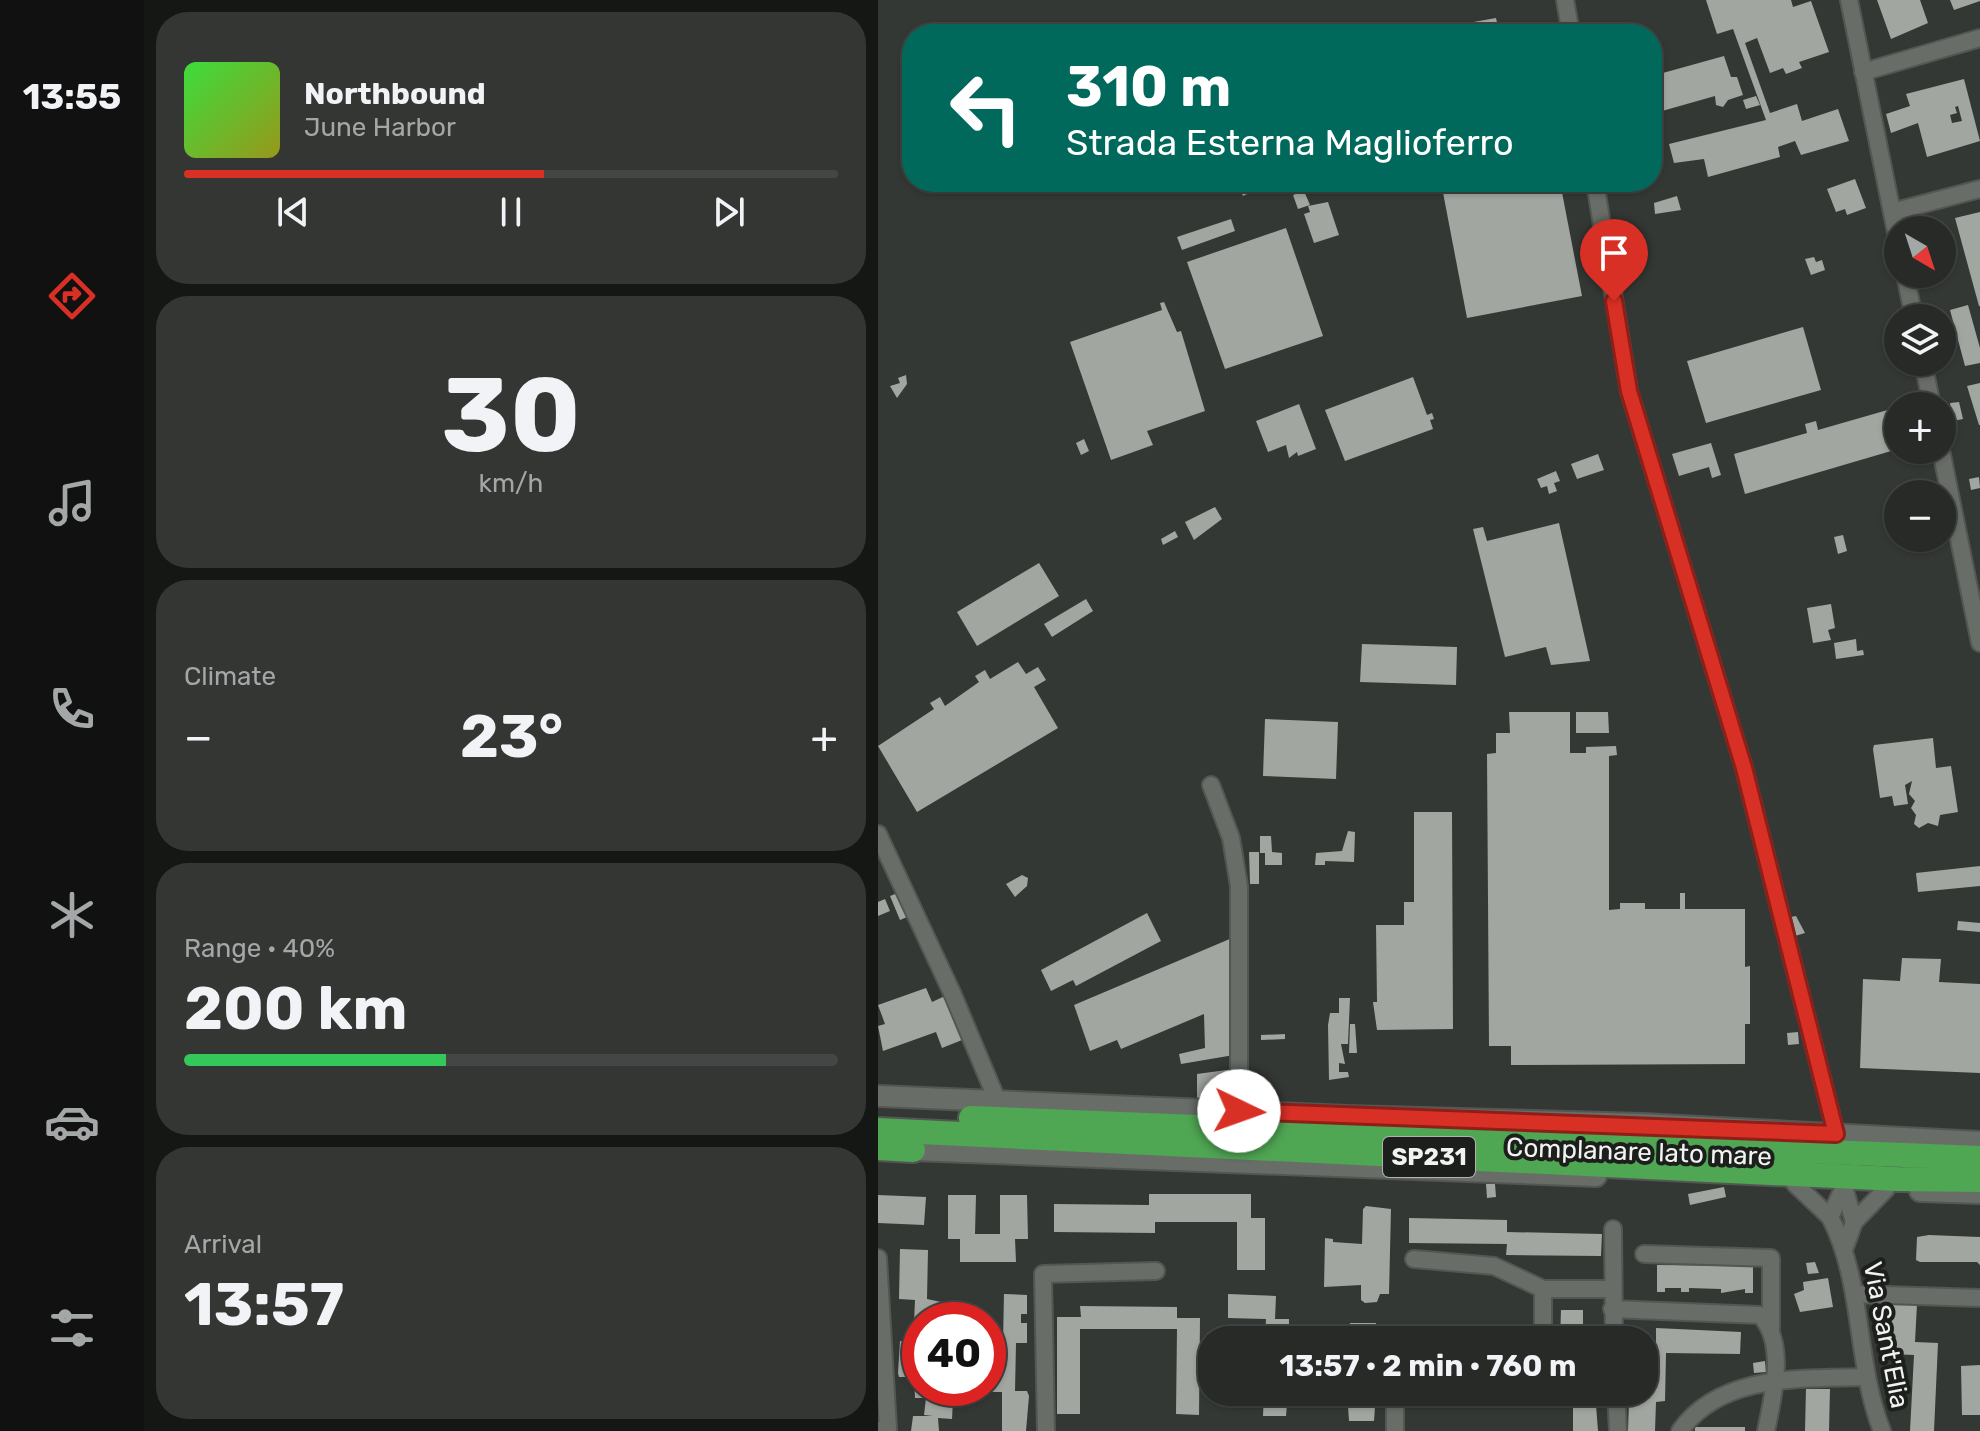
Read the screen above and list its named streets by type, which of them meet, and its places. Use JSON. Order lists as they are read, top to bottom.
{
  "streets": {
    "highway": ["SP231"],
    "street": ["Complanare lato mare", "Via Sant'Elia"]
  },
  "crossings": [
    ["Complanare lato mare", "Via Sant'Elia"]
  ],
  "north": "bottom right",
  "page": {
    "tabs": "13:55",
    "turn": ["310 m", "Strada Esterna Maglioferro"],
    "song": ["Northbound", "June Harbor"],
    "map_buttons": ["+", "−"],
    "tile": [
      ["30", "km/h"],
      "Climate",
      ["Range · 40%", "200 km"],
      ["Arrival", "13:57"]
    ],
    "heat": ["−", "23°", "+"],
    "limit": "40",
    "trip": "13:57 · 2 min · 760 m"
  }
}
